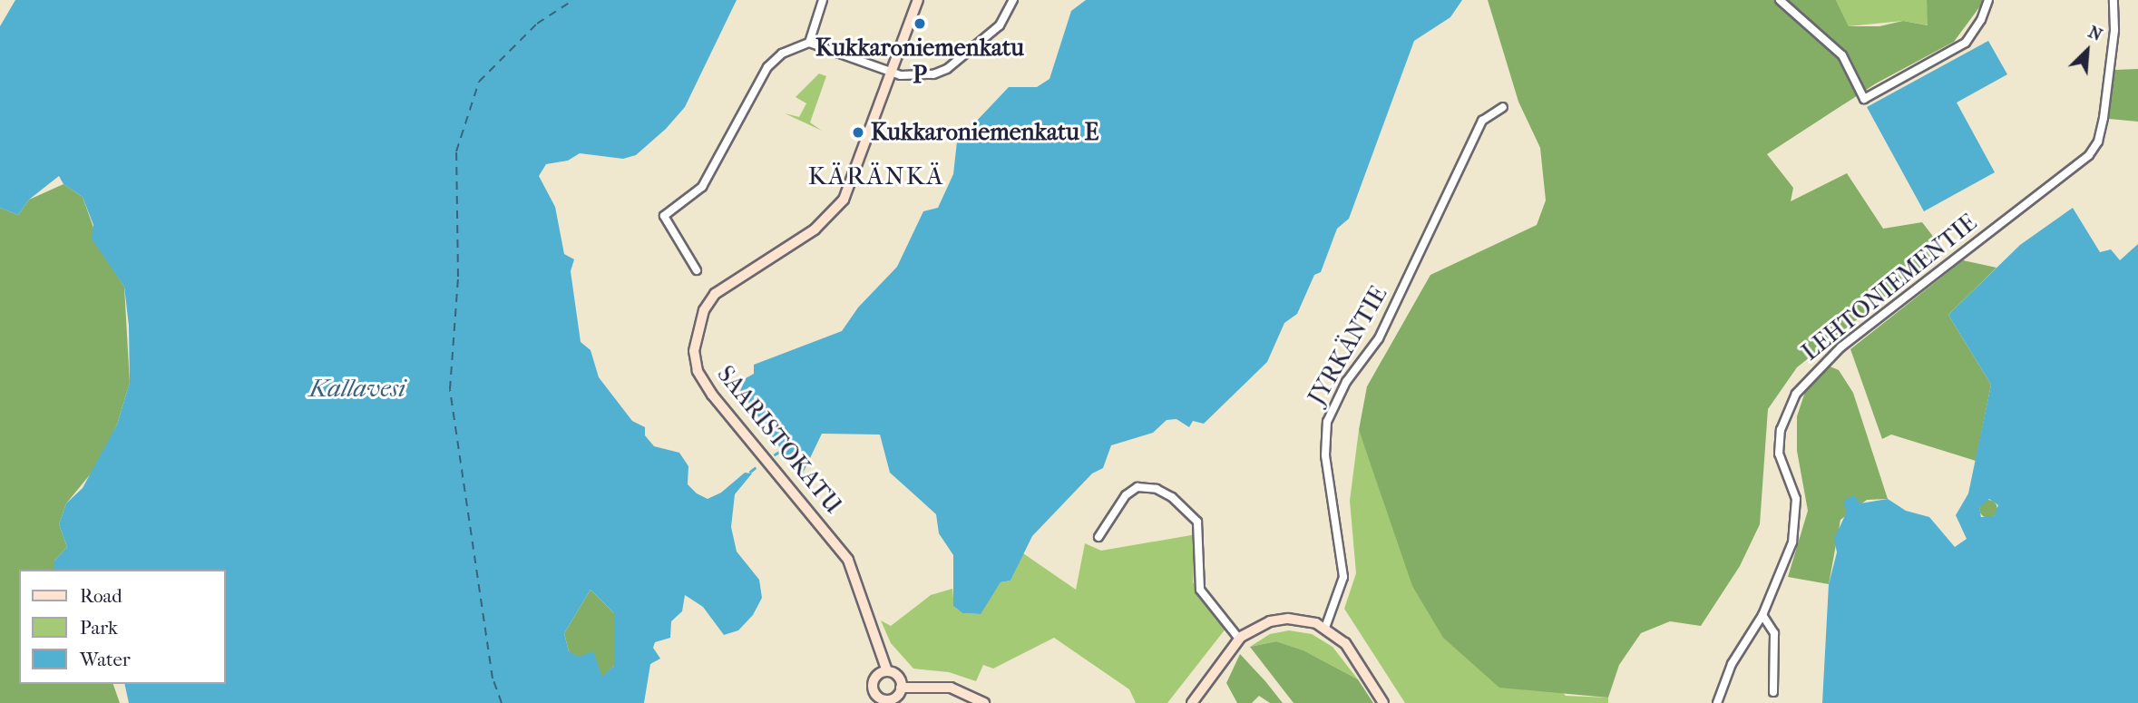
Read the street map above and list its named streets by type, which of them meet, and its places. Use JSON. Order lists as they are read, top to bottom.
{
  "streets": {
    "main road": ["SAARISTOKATU"],
    "street": ["LEHTONIEMENTIE", "JYRKÄNTIE"]
  },
  "districts": ["KÄRÄNKÄ"],
  "water": ["Kallavesi"],
  "places": ["Kukkaroniemenkatu P", "Kukkaroniemenkatu E"],
  "legend": ["Road", "Park", "Water"],
  "north": "top right"
}
